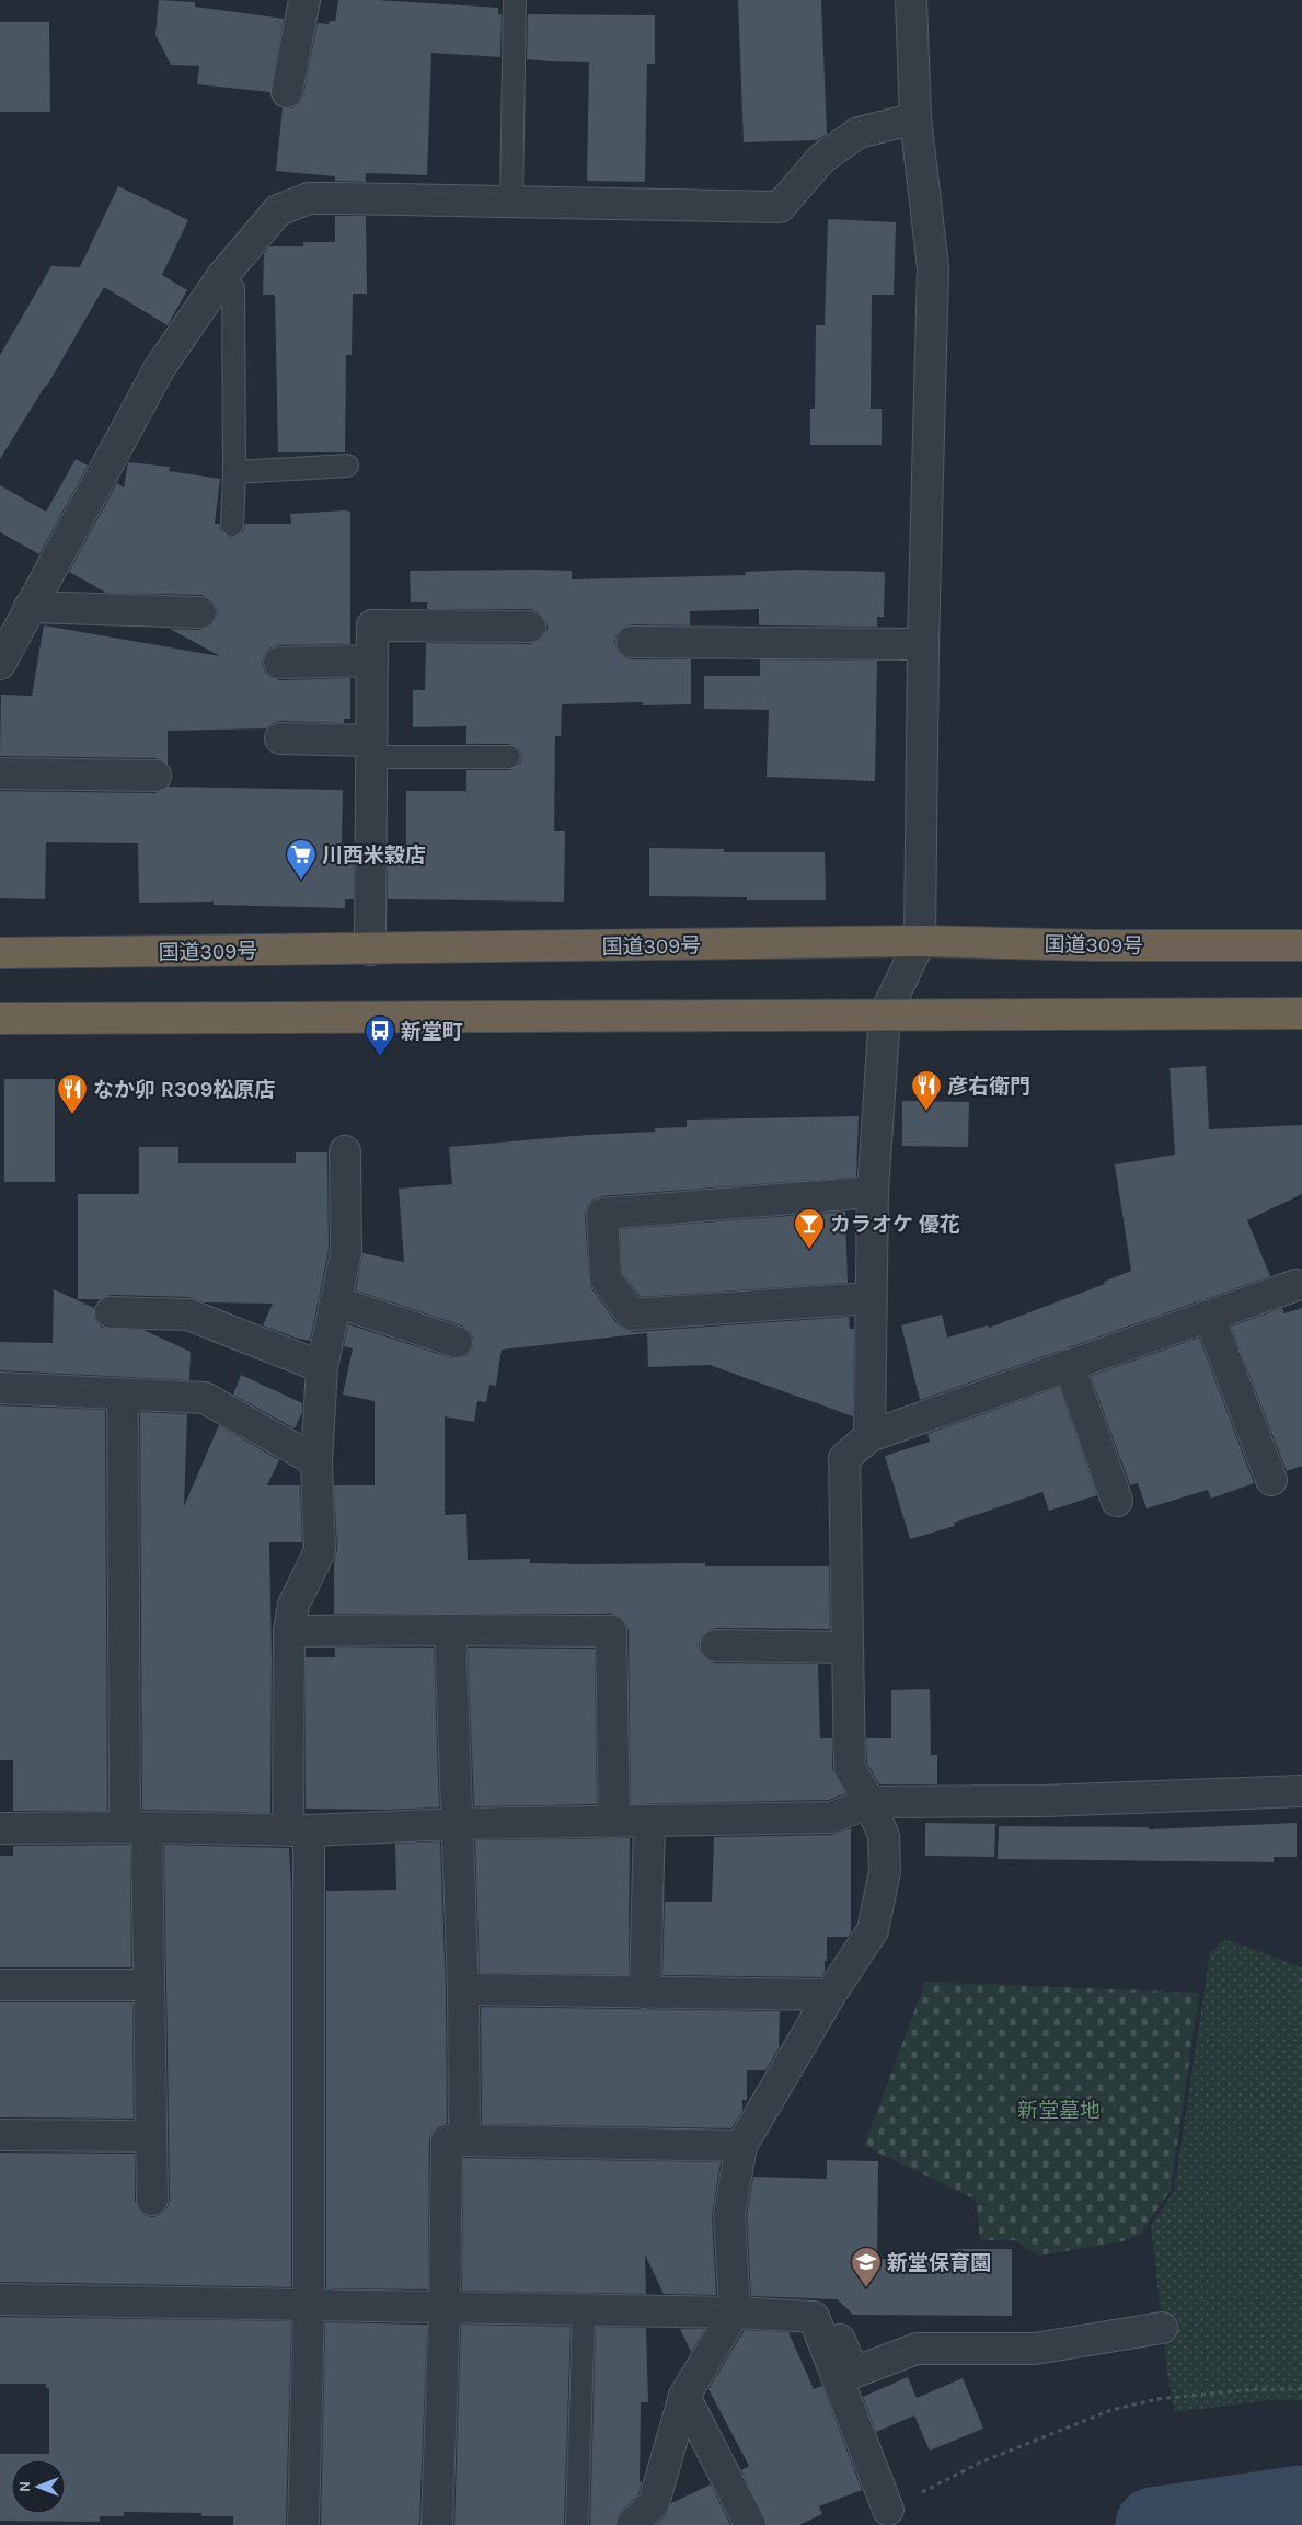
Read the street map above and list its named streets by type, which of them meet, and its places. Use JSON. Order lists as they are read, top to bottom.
{
  "streets": {
    "highway": ["国道309号"]
  },
  "parks": ["新堂墓地"],
  "places": {
    "supermarket": ["川西米穀店"],
    "bus stop": ["新堂町"],
    "restaurant": ["彦右衛門", "なか卯 R309松原店"],
    "bar": ["カラオケ 優花"],
    "school or university": ["新堂保育園"]
  },
  "north": "left"
}
